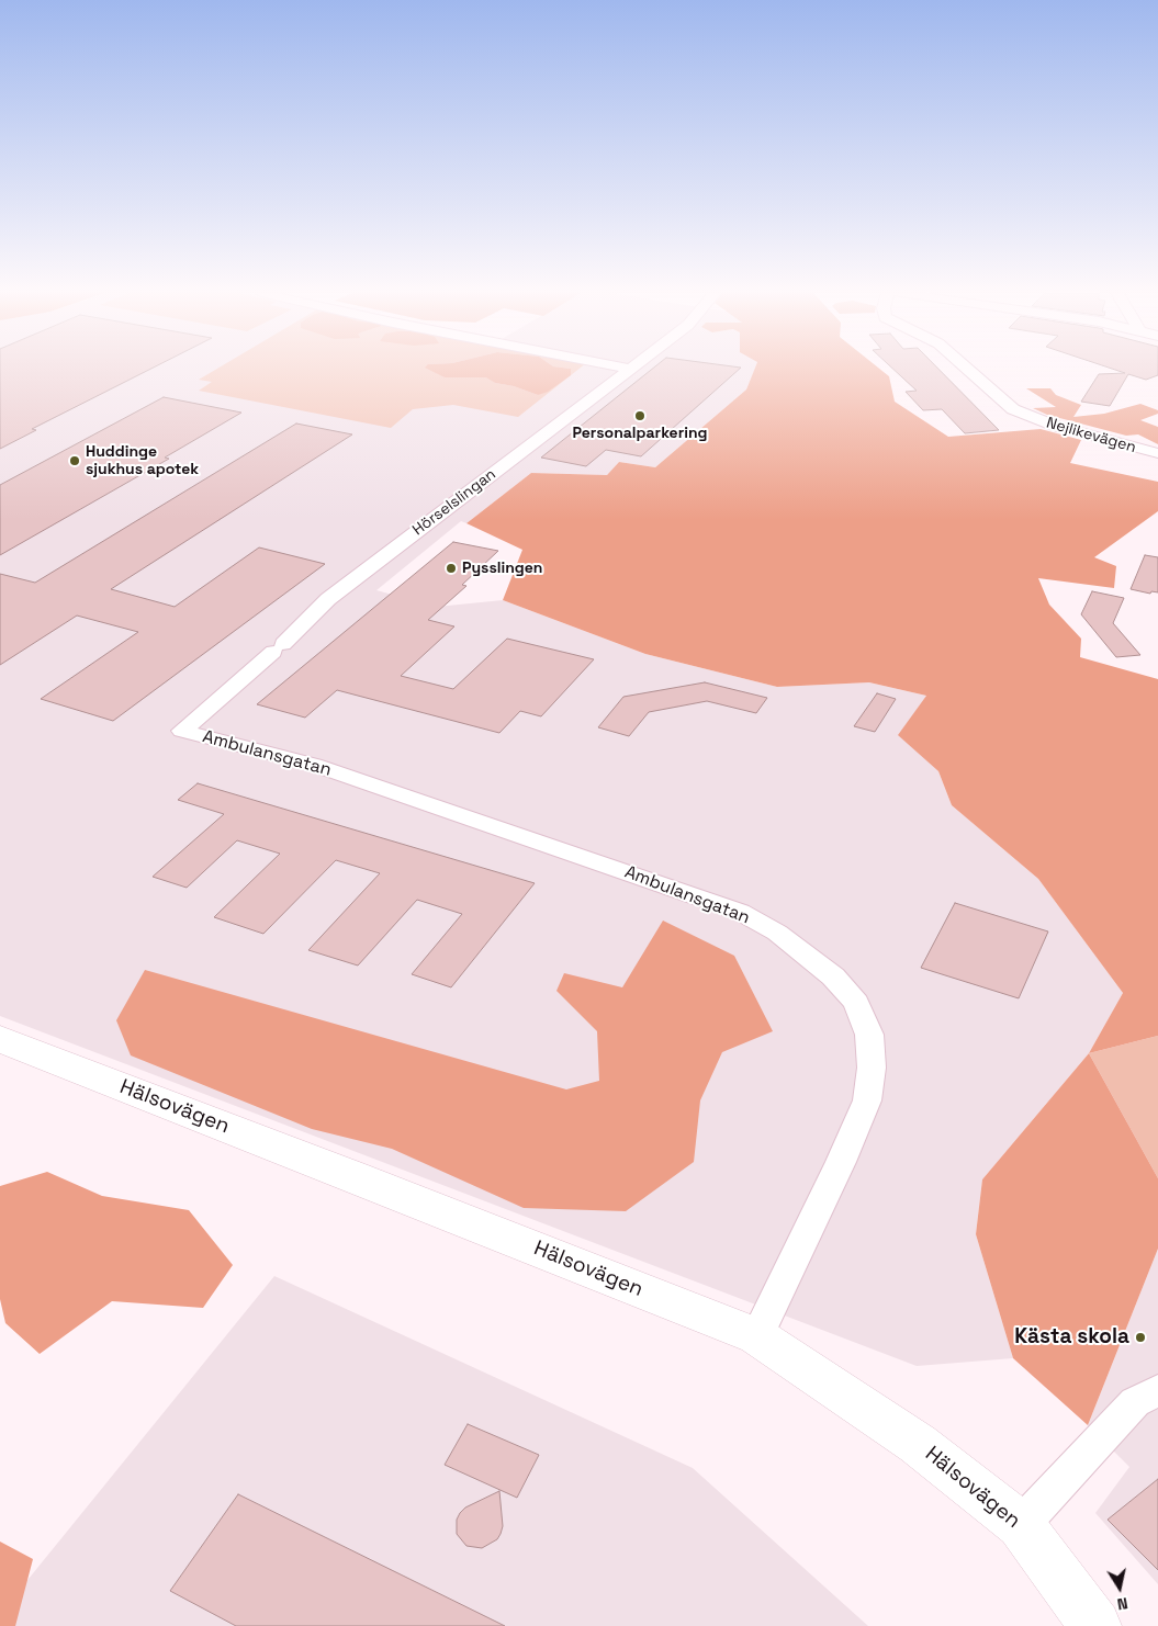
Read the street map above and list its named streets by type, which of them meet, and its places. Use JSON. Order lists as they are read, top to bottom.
{
  "streets": {
    "street": [
      "Nejlikevägen",
      "Hörselslingan",
      "Ambulansgatan",
      "Hälsovägen"
    ]
  },
  "crossings": [
    ["Hörselslingan", "Ambulansgatan"],
    ["Ambulansgatan", "Hälsovägen"]
  ],
  "places": [
    "Personalparkering",
    "Huddinge sjukhus apotek",
    "Pysslingen",
    "Kästa skola"
  ],
  "north": "bottom"
}
